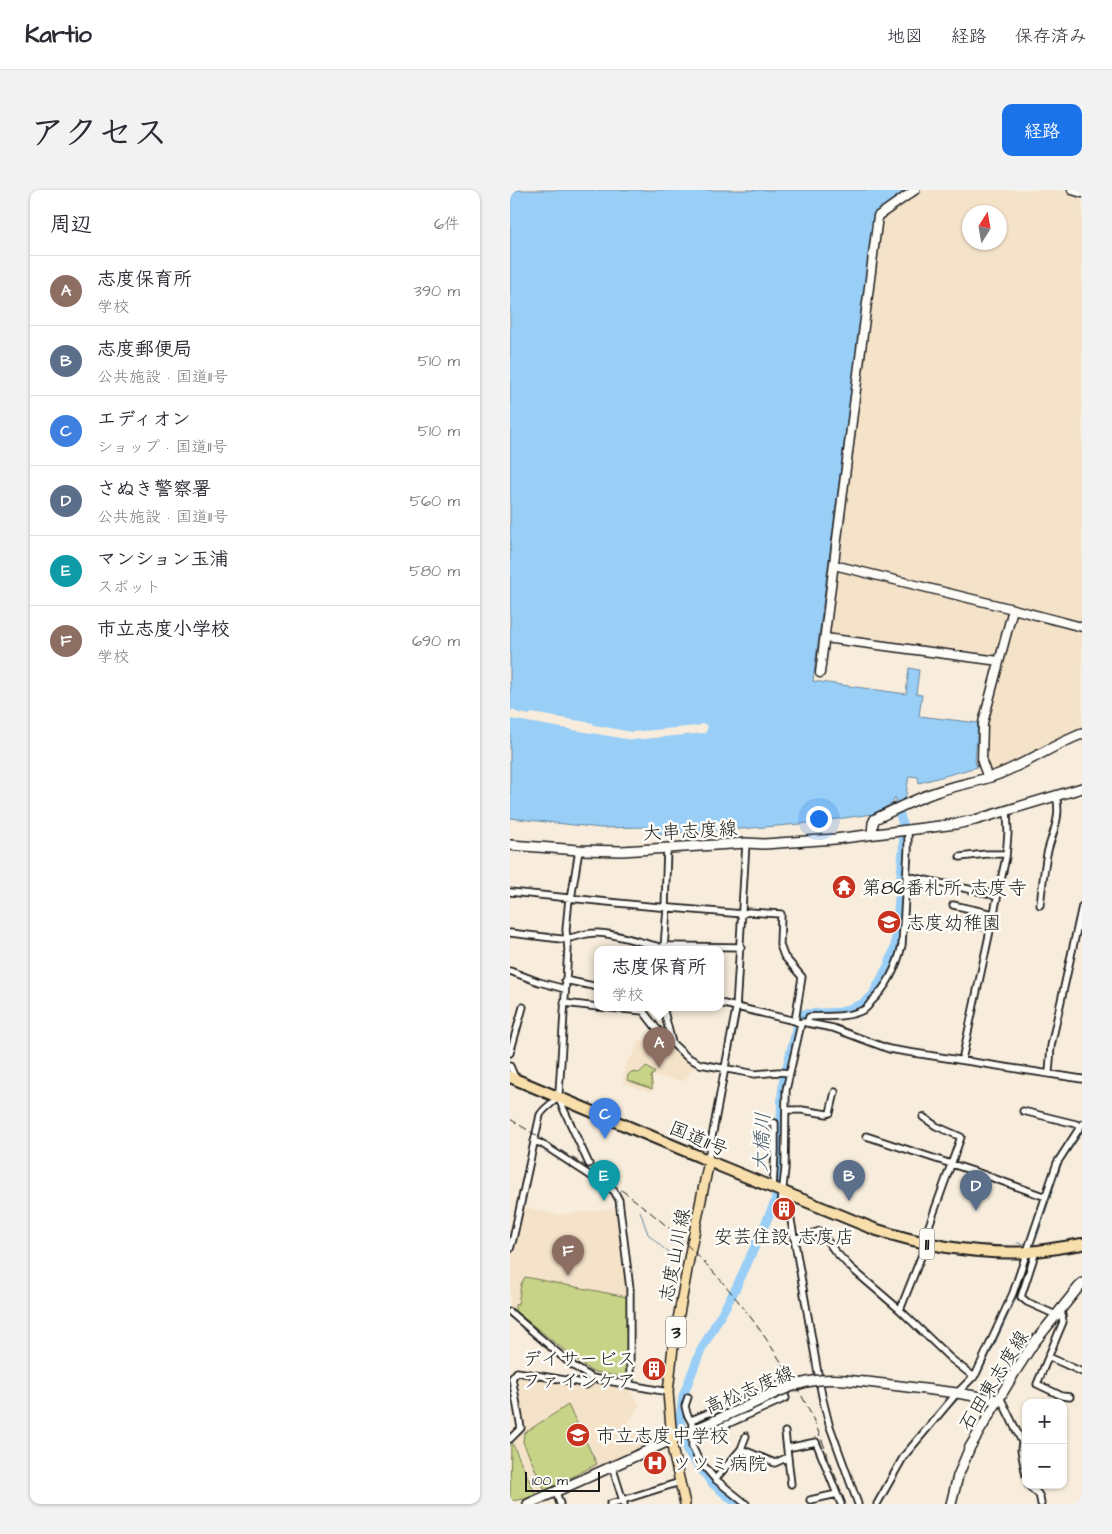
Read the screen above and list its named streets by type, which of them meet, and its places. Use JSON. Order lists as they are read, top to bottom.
{
  "streets": {
    "highway": ["国道11号", "11"],
    "main road": [
      "大串志度線",
      "志度山川線",
      "3",
      "石田東志度線",
      "高松志度線"
    ]
  },
  "crossings": [
    ["国道11号", "志度山川線"],
    ["志度山川線", "高松志度線"],
    ["石田東志度線", "高松志度線"]
  ],
  "water": ["大橋川"],
  "places": {
    "temple": ["第86番札所 志度寺"],
    "school or university": ["志度幼稚園", "市立志度中学校"],
    "building": ["安芸住設 志度店", "デイサービス ファインケア"],
    "hospital": ["ツツミ病院"]
  },
  "scale_bar": "100 m",
  "north": "top",
  "page": {
    "header": "Kartio",
    "nav": ["地図", "経路", "保存済み"],
    "title": "アクセス",
    "buttons": "経路",
    "heading": ["周辺", "6件"],
    "list": [
      {
        "mark": "A",
        "name": "志度保育所",
        "note": "学校",
        "value": "390 m"
      },
      {
        "mark": "B",
        "name": "志度郵便局",
        "note": "公共施設 · 国道11号",
        "value": "510 m"
      },
      {
        "mark": "C",
        "name": "エディオン",
        "note": "ショップ · 国道11号",
        "value": "510 m"
      },
      {
        "mark": "D",
        "name": "さぬき警察署",
        "note": "公共施設 · 国道11号",
        "value": "560 m"
      },
      {
        "mark": "E",
        "name": "マンション玉浦",
        "note": "スポット",
        "value": "580 m"
      },
      {
        "mark": "F",
        "name": "市立志度小学校",
        "note": "学校",
        "value": "690 m"
      }
    ],
    "popup": ["志度保育所", "学校"],
    "pins": [
      "A",
      "C",
      "B",
      "E",
      "D",
      "F"
    ],
    "map_buttons": ["+", "−"],
    "scale": "100 m"
  }
}
